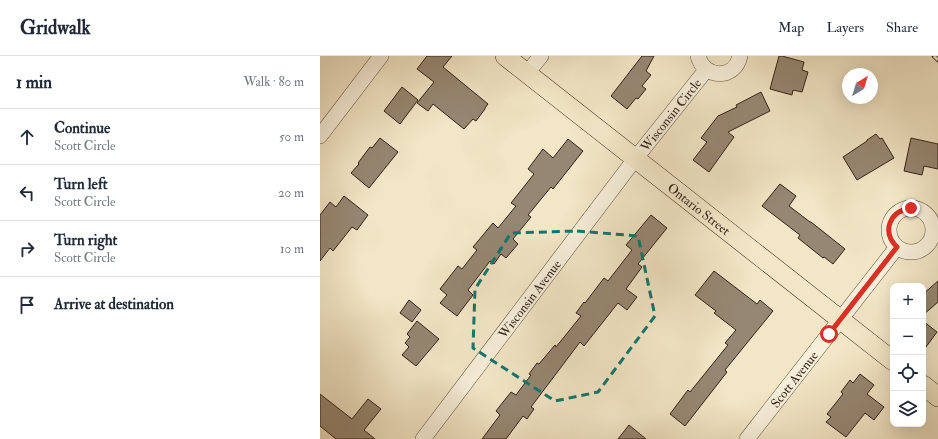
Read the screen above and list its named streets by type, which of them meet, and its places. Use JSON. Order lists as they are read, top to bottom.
{
  "streets": {
    "main road": ["Ontario Street"],
    "street": ["Wisconsin Circle", "Wisconsin Avenue", "Scott Avenue"]
  },
  "crossings": [
    ["Wisconsin Circle", "Ontario Street"],
    ["Wisconsin Circle", "Wisconsin Avenue"],
    ["Ontario Street", "Wisconsin Avenue"],
    ["Ontario Street", "Scott Avenue"]
  ],
  "north": "top right",
  "page": {
    "header": "Gridwalk",
    "nav": ["Map", "Layers", "Share"],
    "heading": ["1 min", "Walk · 80 m"],
    "list": [
      ["Continue", "Scott Circle", "50 m"],
      ["Turn left", "Scott Circle", "20 m"],
      ["Turn right", "Scott Circle", "10 m"],
      "Arrive at destination"
    ],
    "map_buttons": ["+", "−"]
  }
}
